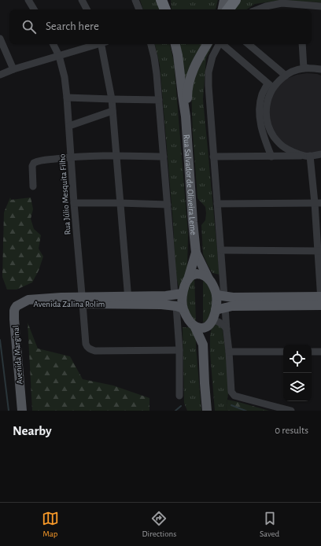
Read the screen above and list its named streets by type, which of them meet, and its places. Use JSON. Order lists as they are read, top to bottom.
{
  "streets": {
    "main road": ["Rua Salvador de Oliveira Leme", "Avenida Zalina Rolim", "Avenida Marginal"],
    "street": ["Rua Júlio Mesquita Filho"]
  },
  "crossings": [
    ["Rua Júlio Mesquita Filho", "Avenida Zalina Rolim"],
    ["Avenida Zalina Rolim", "Avenida Marginal"]
  ],
  "page": {
    "search": "Search here",
    "heading": ["Nearby", "0 results"],
    "nav": ["Map", "Directions", "Saved"]
  }
}
